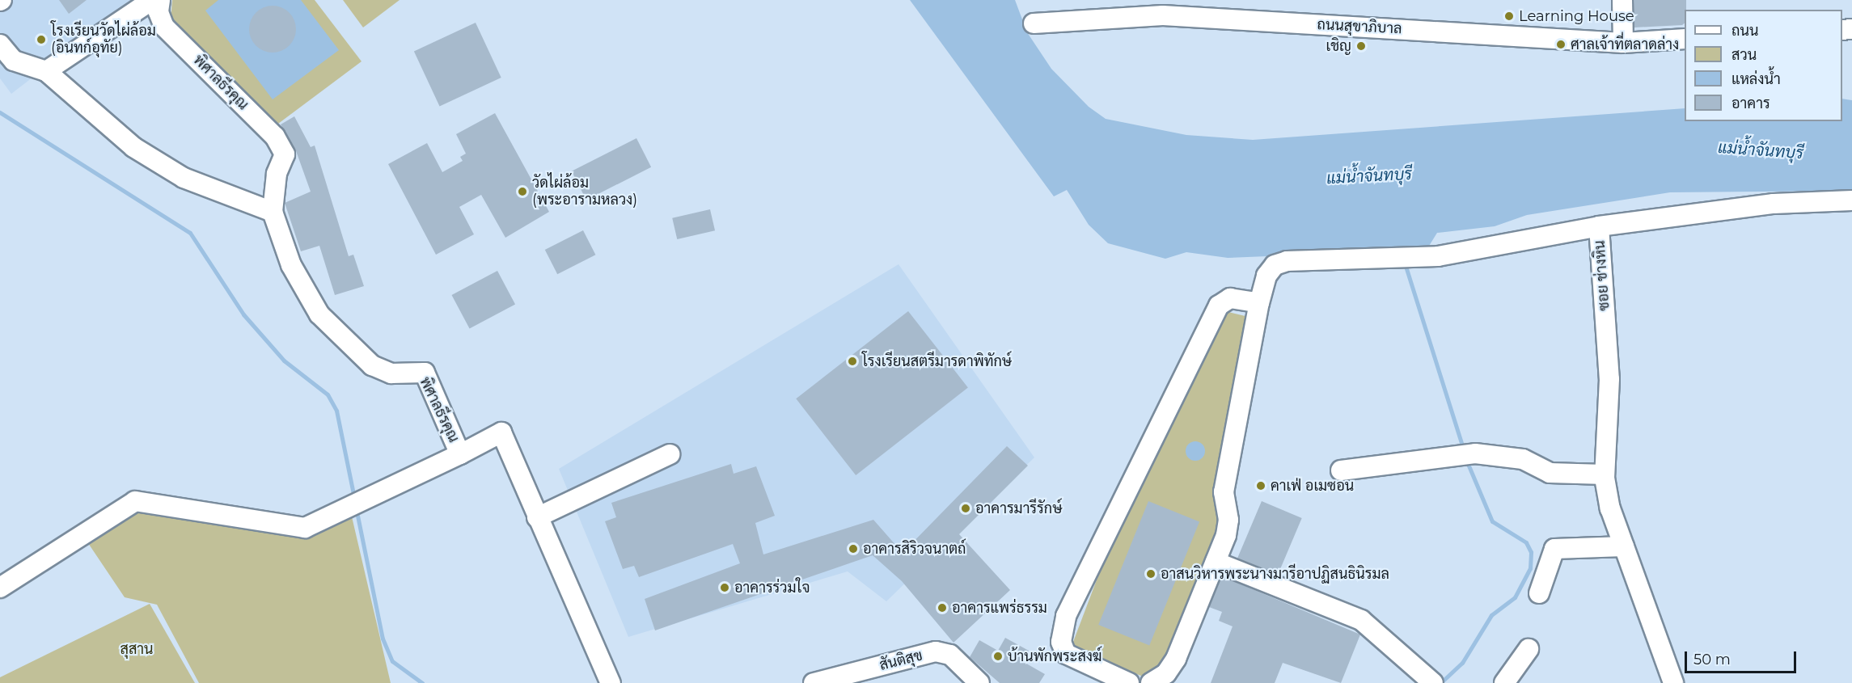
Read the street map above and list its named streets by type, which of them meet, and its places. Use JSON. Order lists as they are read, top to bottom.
{
  "streets": {
    "street": [
      "ถนนสุขาภิบาล",
      "พิศาลธีรคุณ",
      "ซอย ช่างหิน",
      "สันติสุข"
    ]
  },
  "water": ["แม่น้ำจันทบุรี"],
  "parks": ["สุสาน"],
  "places": [
    "Learning House",
    "โรงเรียนวัดไผ่ล้อม (อินทก์อุทัย)",
    "ศาลเจ้าที่ตลาดล่าง",
    "เชิญ",
    "วัดไผ่ล้อม (พระอารามหลวง)",
    "โรงเรียนสตรีมารดาพิทักษ์",
    "คาเฟ่ อเมซอน",
    "อาคารมารีรักษ์",
    "อาคารสิริวจนาตถ์",
    "อาสนวิหารพระนางมารีอาปฏิสนธินิรมล",
    "อาคารร่วมใจ",
    "อาคารแพร่ธรรม",
    "บ้านพักพระสงฆ์"
  ],
  "legend": [
    "ถนน",
    "สวน",
    "แหล่งน้ำ",
    "อาคาร"
  ],
  "scale_bar": "50 m"
}
